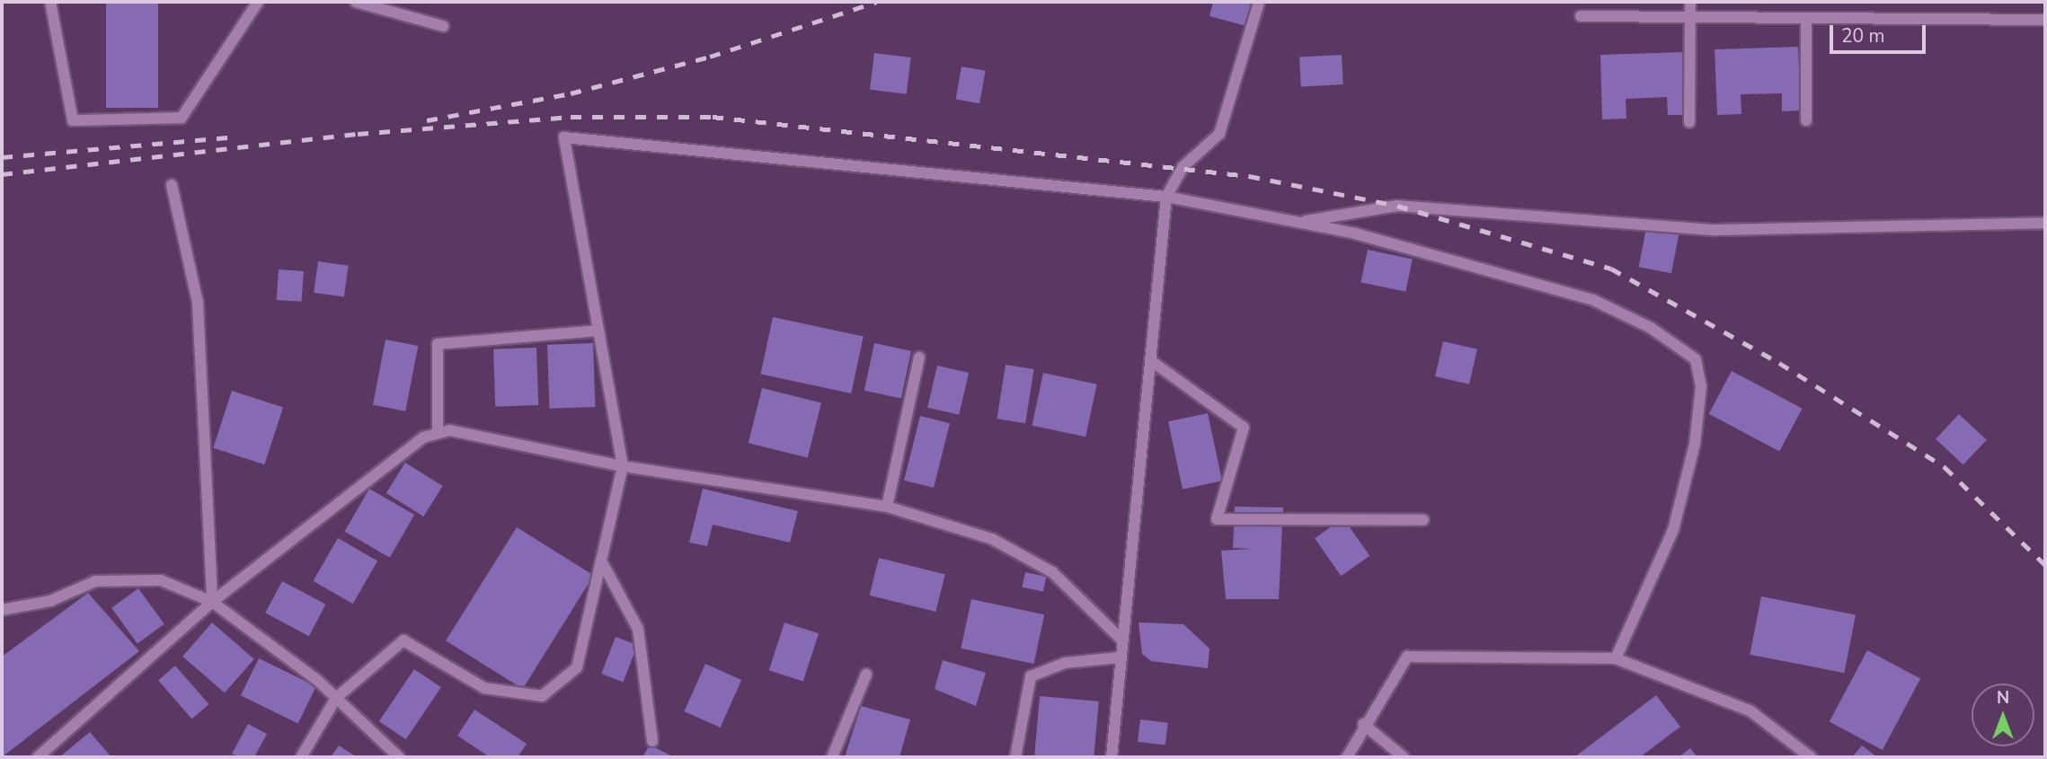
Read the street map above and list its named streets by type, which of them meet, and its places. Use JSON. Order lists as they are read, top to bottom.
{
  "scale_bar": "20 m",
  "north": "top"
}
